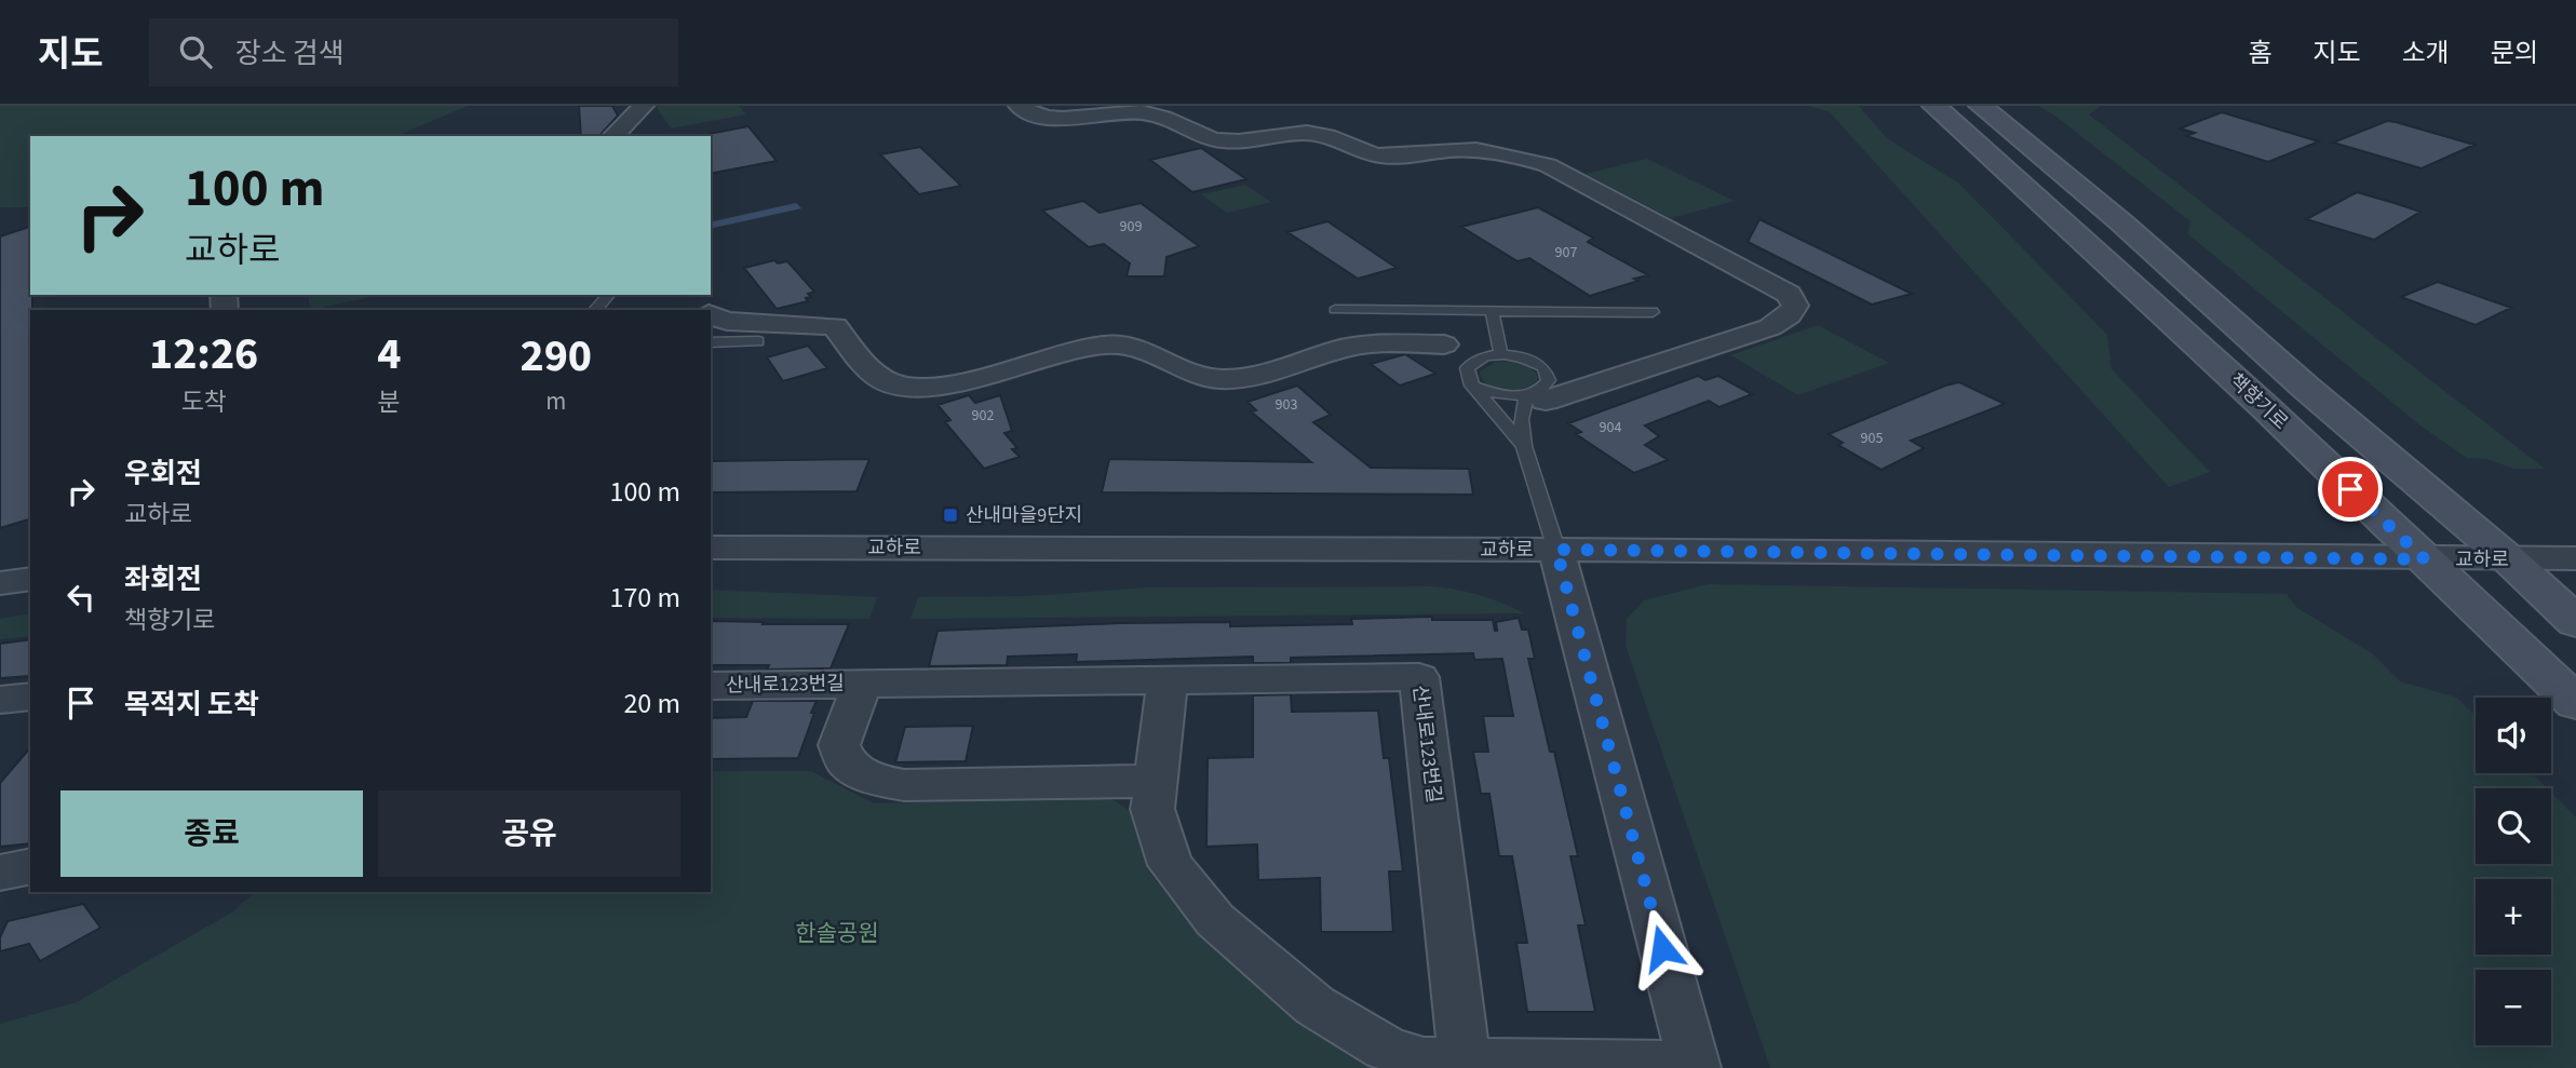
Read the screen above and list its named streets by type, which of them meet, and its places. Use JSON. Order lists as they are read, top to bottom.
{
  "streets": {
    "main road": ["책향기로"],
    "street": ["교하로", "산내로123번길"]
  },
  "crossings": [
    ["책향기로", "교하로"]
  ],
  "parks": ["한솔공원"],
  "places": {
    "transit": ["산내마을9단지"]
  },
  "house_numbers": [
    "909",
    "907",
    "903",
    "902",
    "904",
    "905"
  ],
  "page": {
    "header": "지도",
    "search": "장소 검색",
    "nav": [
      "홈",
      "지도",
      "소개",
      "문의"
    ],
    "turn": ["100 m", "교하로"],
    "eta": [
      "12:26",
      "도착",
      "4",
      "분",
      "290",
      "m"
    ],
    "list": [
      {
        "name": "우회전",
        "note": "교하로",
        "value": "100 m"
      },
      {
        "name": "좌회전",
        "note": "책향기로",
        "value": "170 m"
      },
      {
        "name": "목적지 도착",
        "value": "20 m"
      }
    ],
    "map_buttons": ["+", "−"],
    "buttons": ["종료", "공유"]
  }
}
